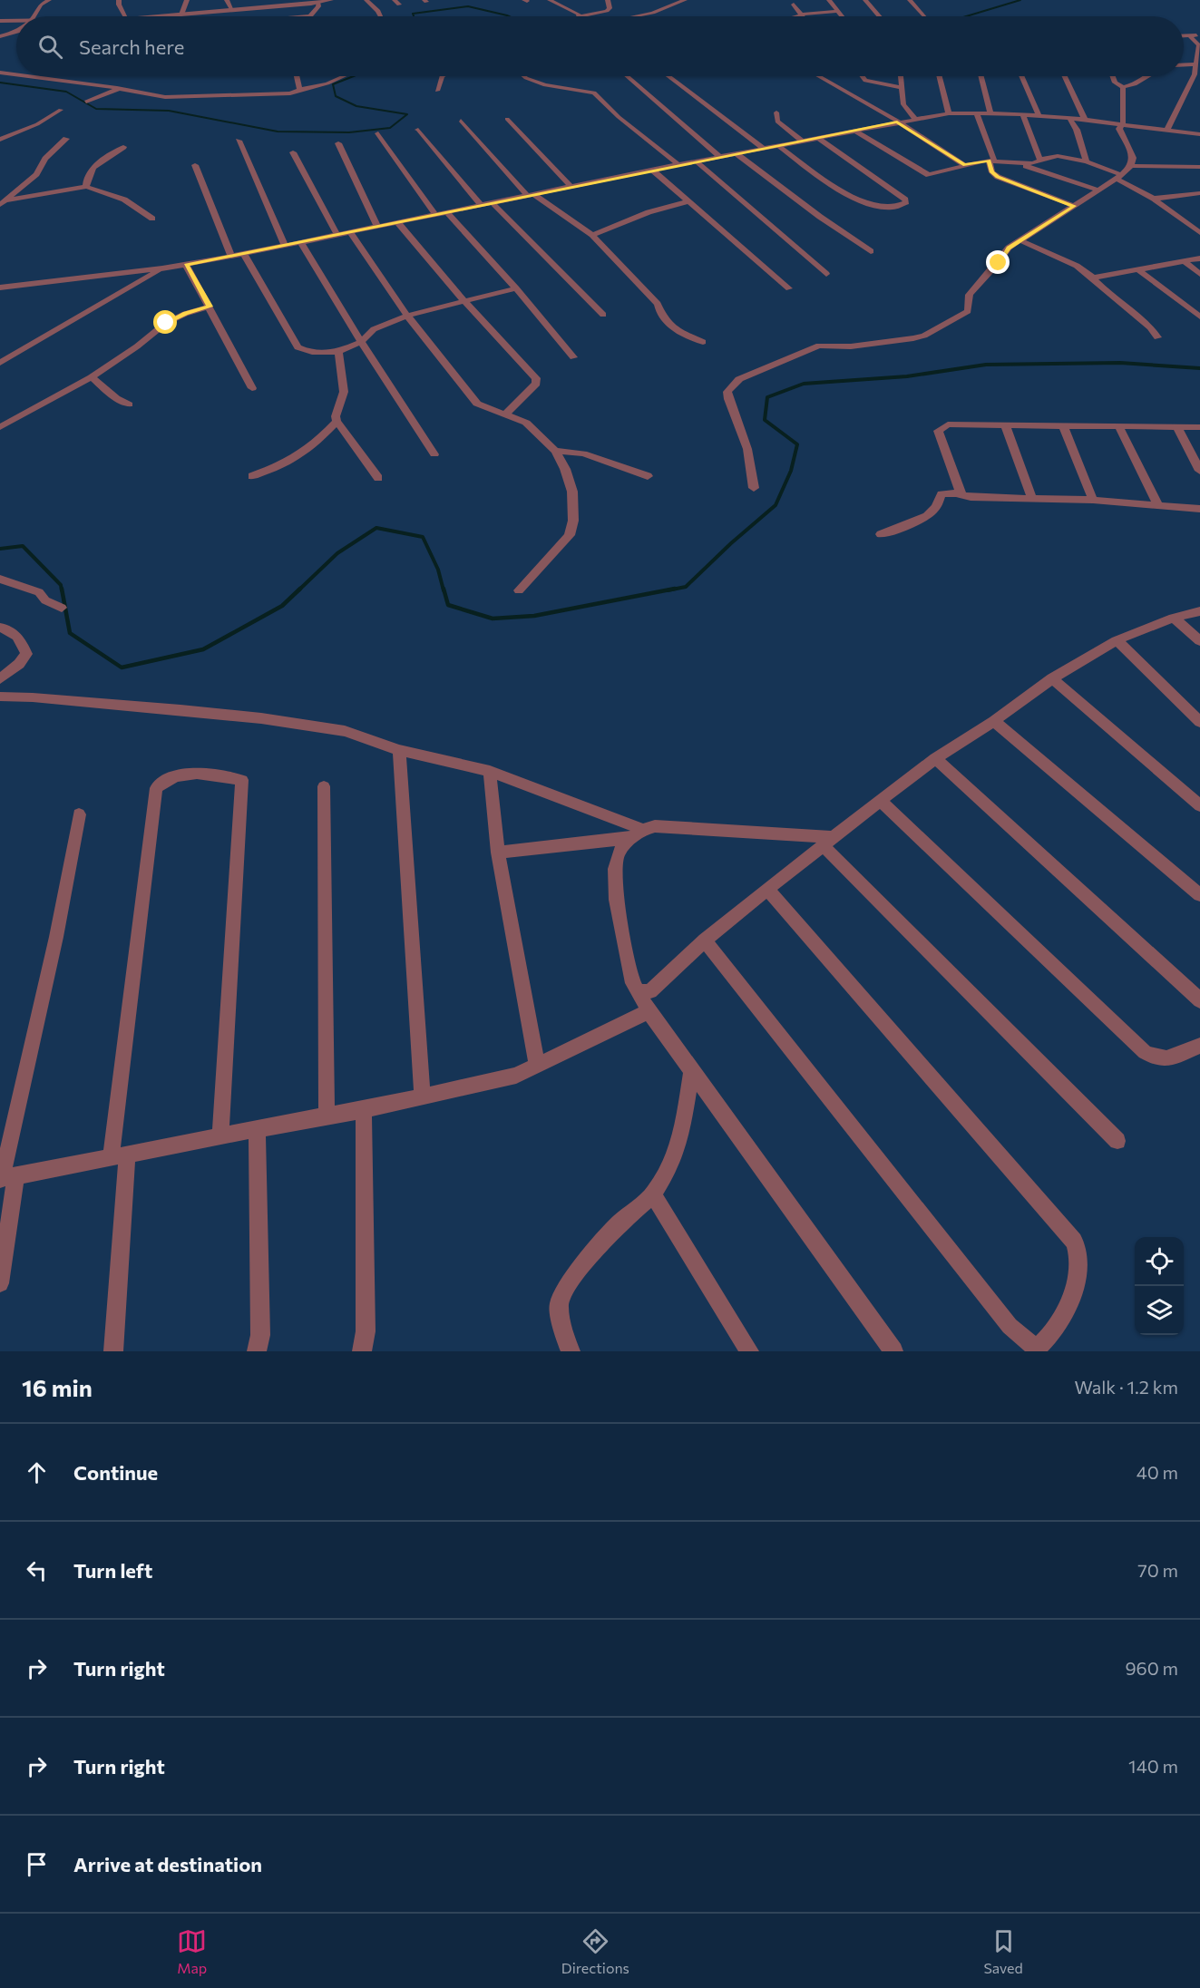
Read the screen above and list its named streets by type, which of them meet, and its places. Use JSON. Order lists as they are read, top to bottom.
{
  "page": {
    "search": "Search here",
    "heading": ["16 min", "Walk · 1.2 km"],
    "list": [
      ["Continue", "40 m"],
      ["Turn left", "70 m"],
      ["Turn right", "960 m"],
      ["Turn right", "140 m"],
      "Arrive at destination"
    ],
    "nav": ["Map", "Directions", "Saved"]
  }
}
